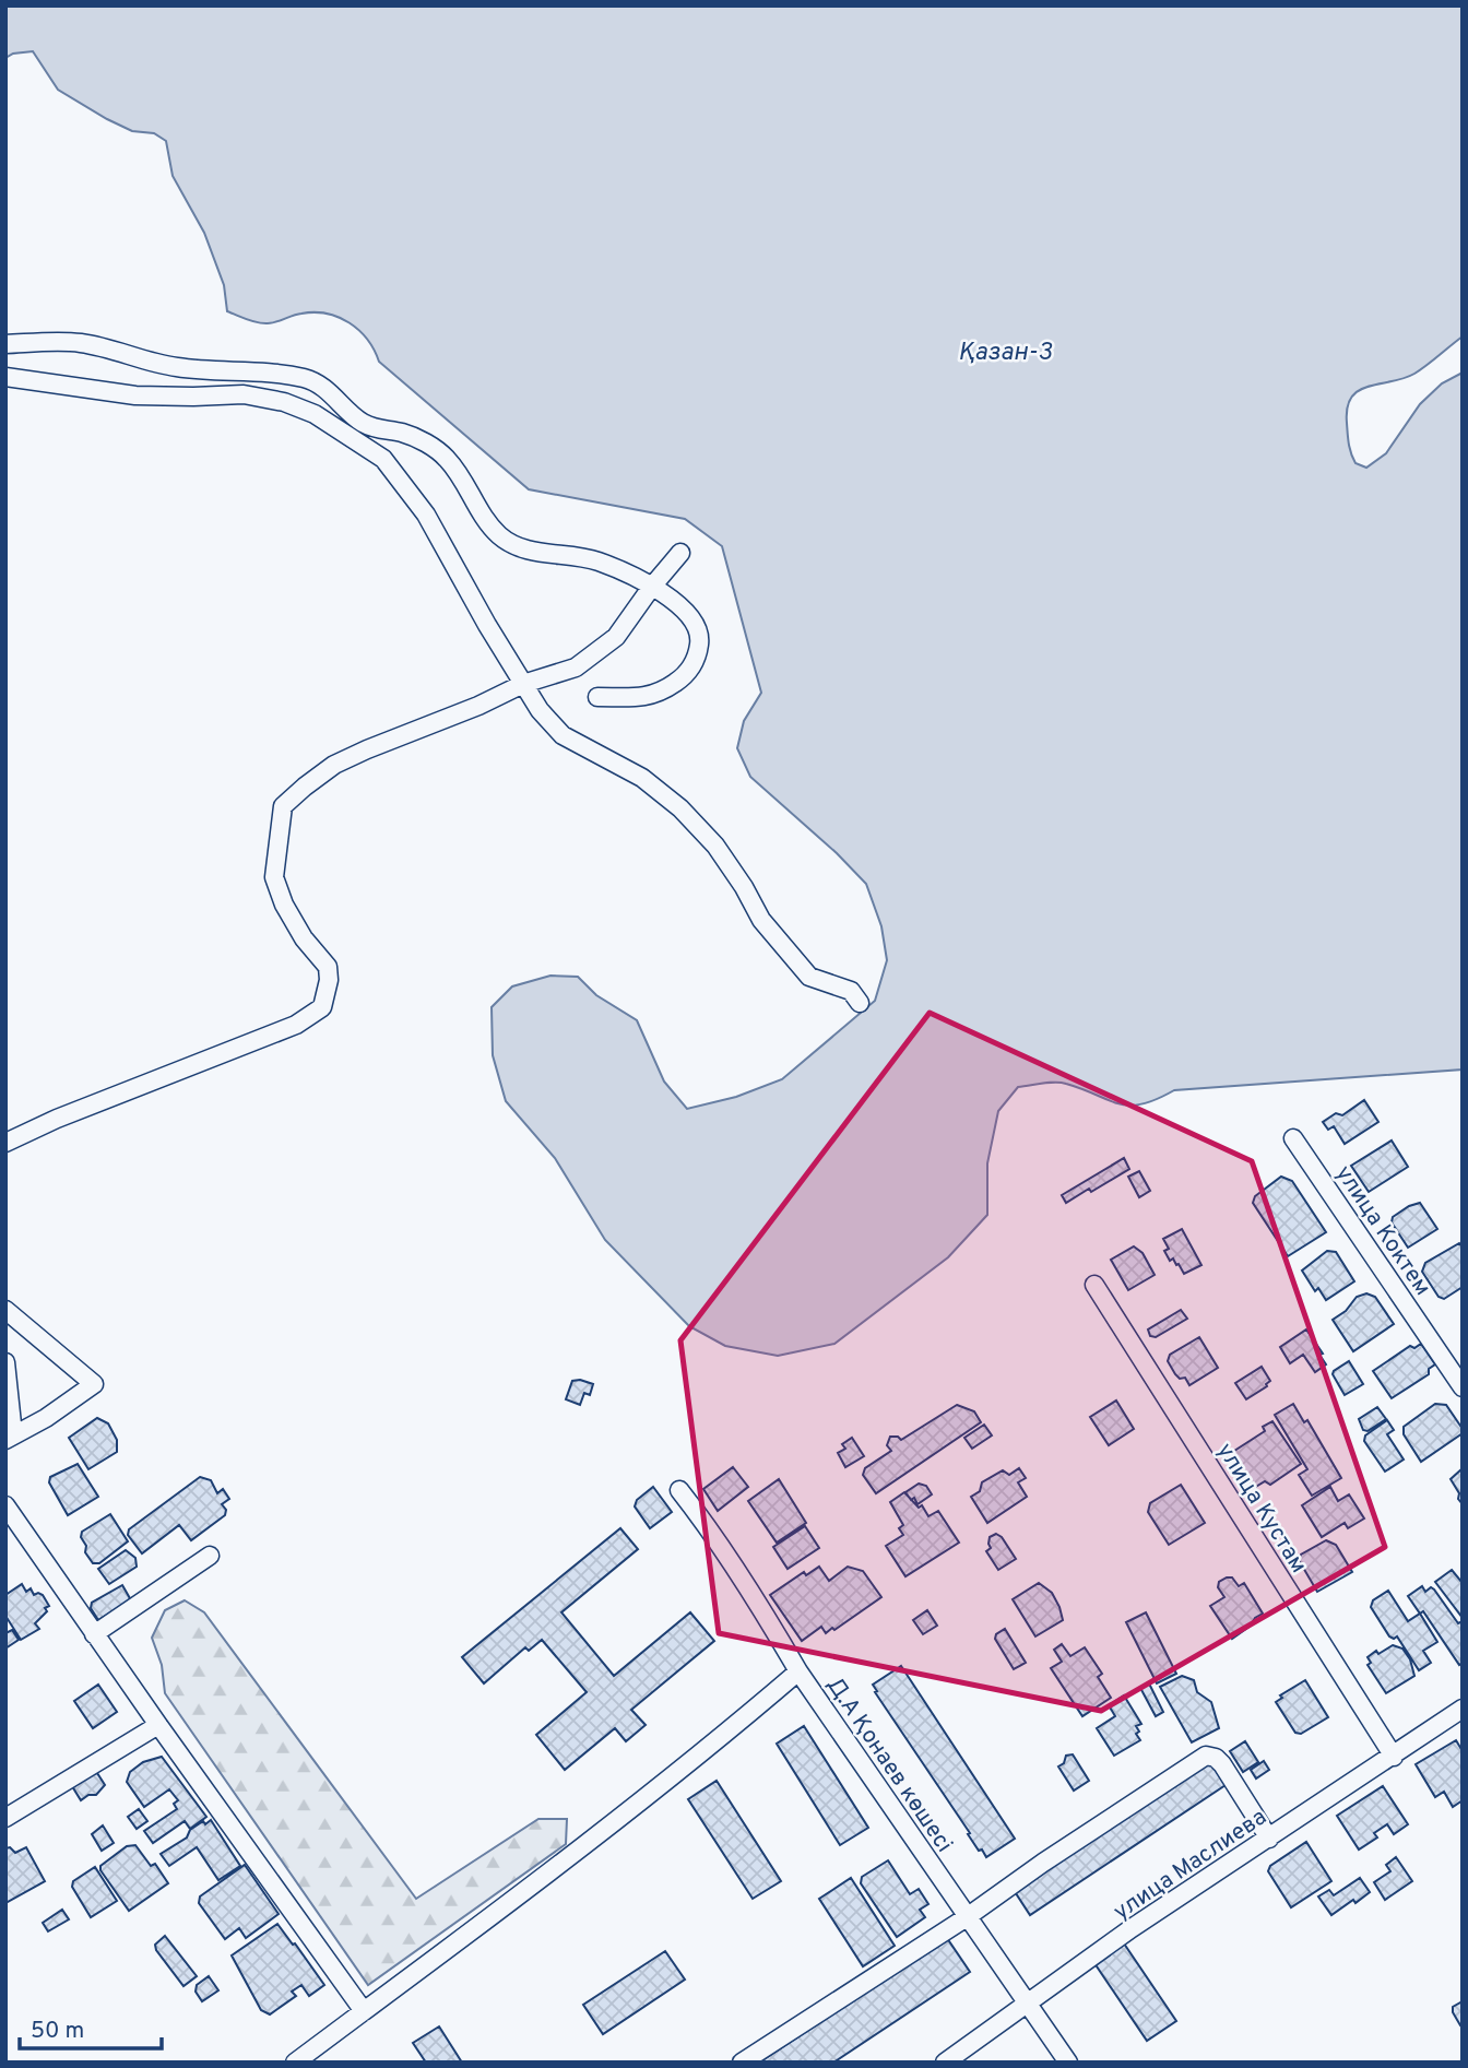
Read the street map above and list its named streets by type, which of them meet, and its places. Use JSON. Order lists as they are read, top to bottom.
{
  "streets": {
    "street": [
      "улица Коктем",
      "улица Кустам",
      "Д.А Қонаев көшесі",
      "улица Маслиева"
    ]
  },
  "crossings": [
    ["улица Кустам", "улица Маслиева"],
    ["Д.А Қонаев көшесі", "улица Маслиева"]
  ],
  "water": ["Қазан-3"],
  "scale_bar": "50 m"
}
